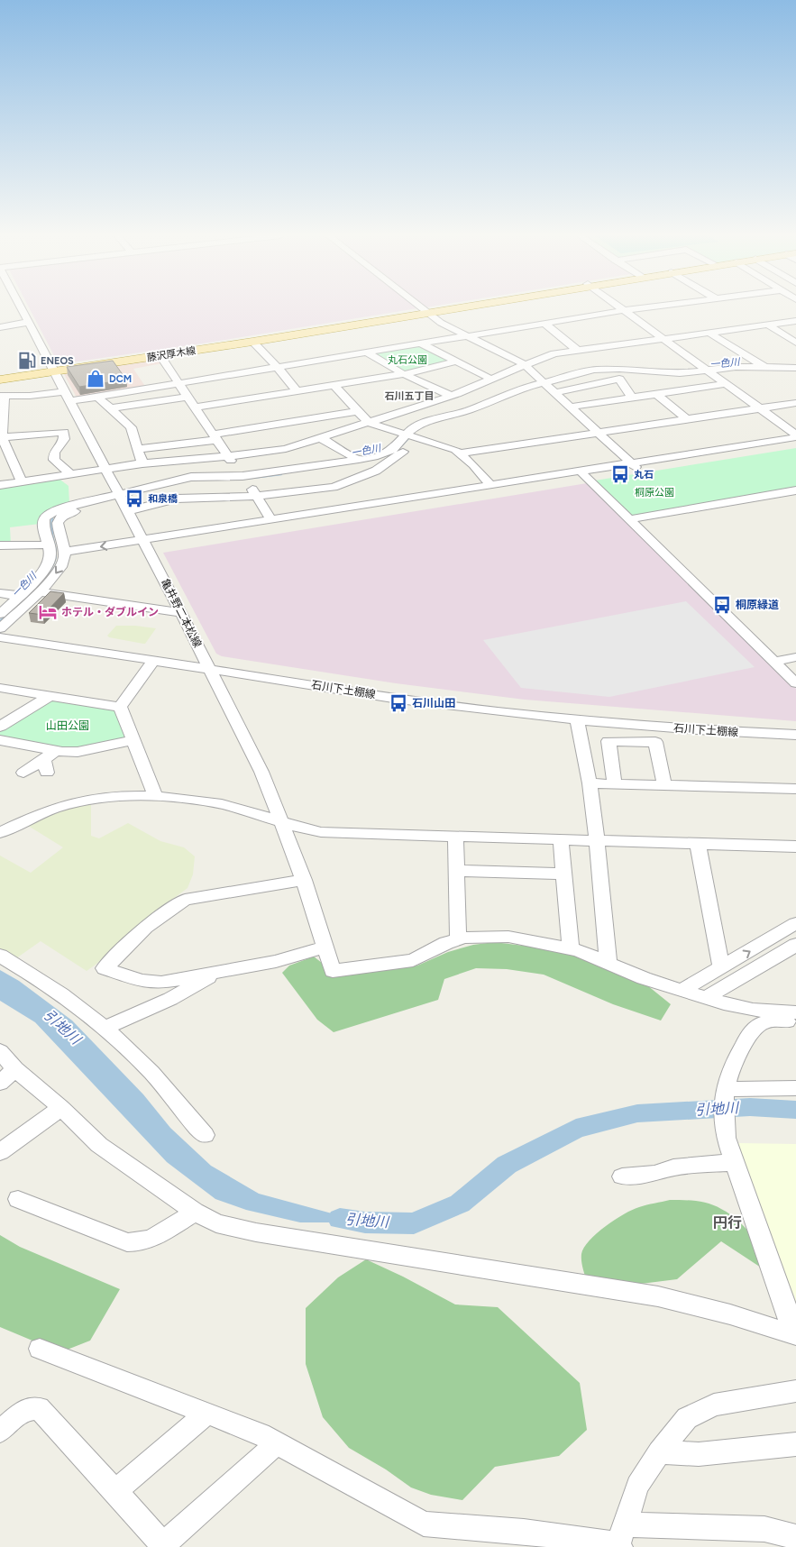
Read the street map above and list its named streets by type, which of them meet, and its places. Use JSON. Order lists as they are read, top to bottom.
{
  "streets": {
    "main road": ["藤沢厚木線"],
    "street": ["亀井野二本松線", "石川下土棚線"]
  },
  "crossings": [
    ["藤沢厚木線", "亀井野二本松線"],
    ["亀井野二本松線", "石川下土棚線"]
  ],
  "districts": ["石川五丁目", "円行"],
  "water": ["一色川", "引地川"],
  "parks": ["丸石公園", "桐原公園", "山田公園"],
  "places": {
    "fuel station": ["ENEOS"],
    "shop": ["DCM"],
    "bus stop": [
      "丸石",
      "和泉橋",
      "桐原緑道",
      "石川山田"
    ],
    "hotel": ["ホテル・ダブルイン"]
  }
}
